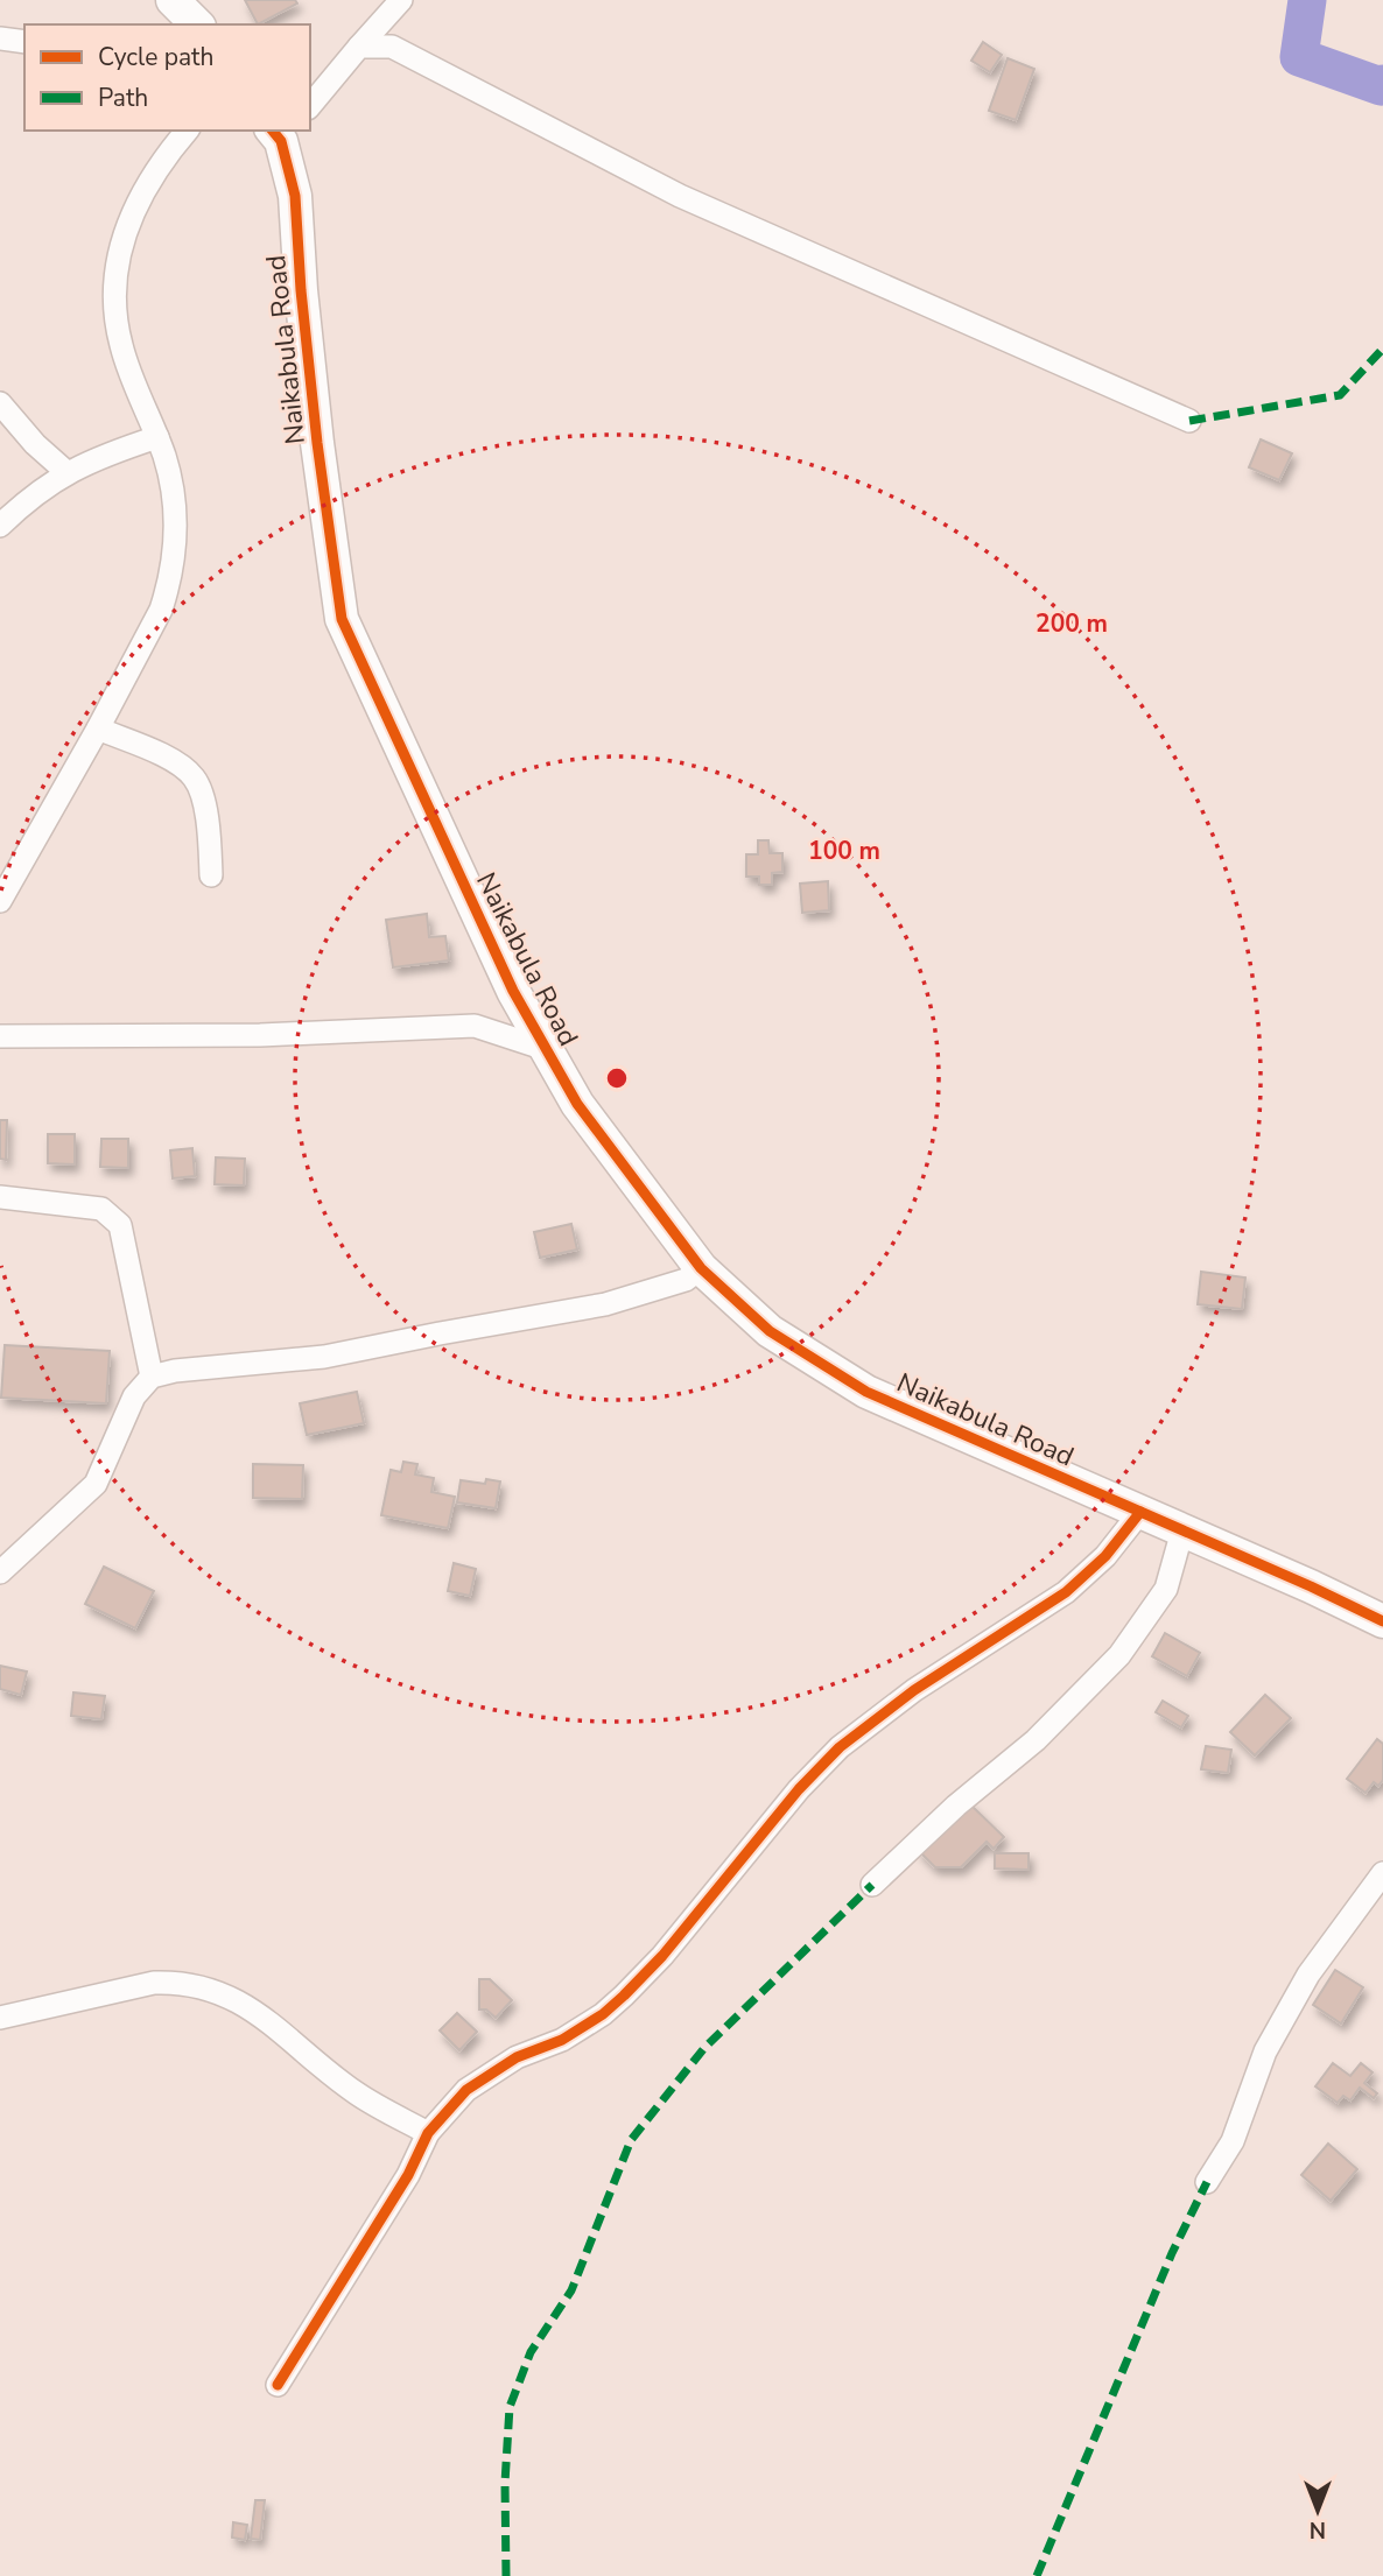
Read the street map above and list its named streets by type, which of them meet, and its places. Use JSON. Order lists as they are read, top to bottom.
{
  "streets": {
    "street": ["Naikabula Road"]
  },
  "legend": ["Cycle path", "Path"],
  "north": "bottom",
  "rings": ["200 m", "100 m"]
}
